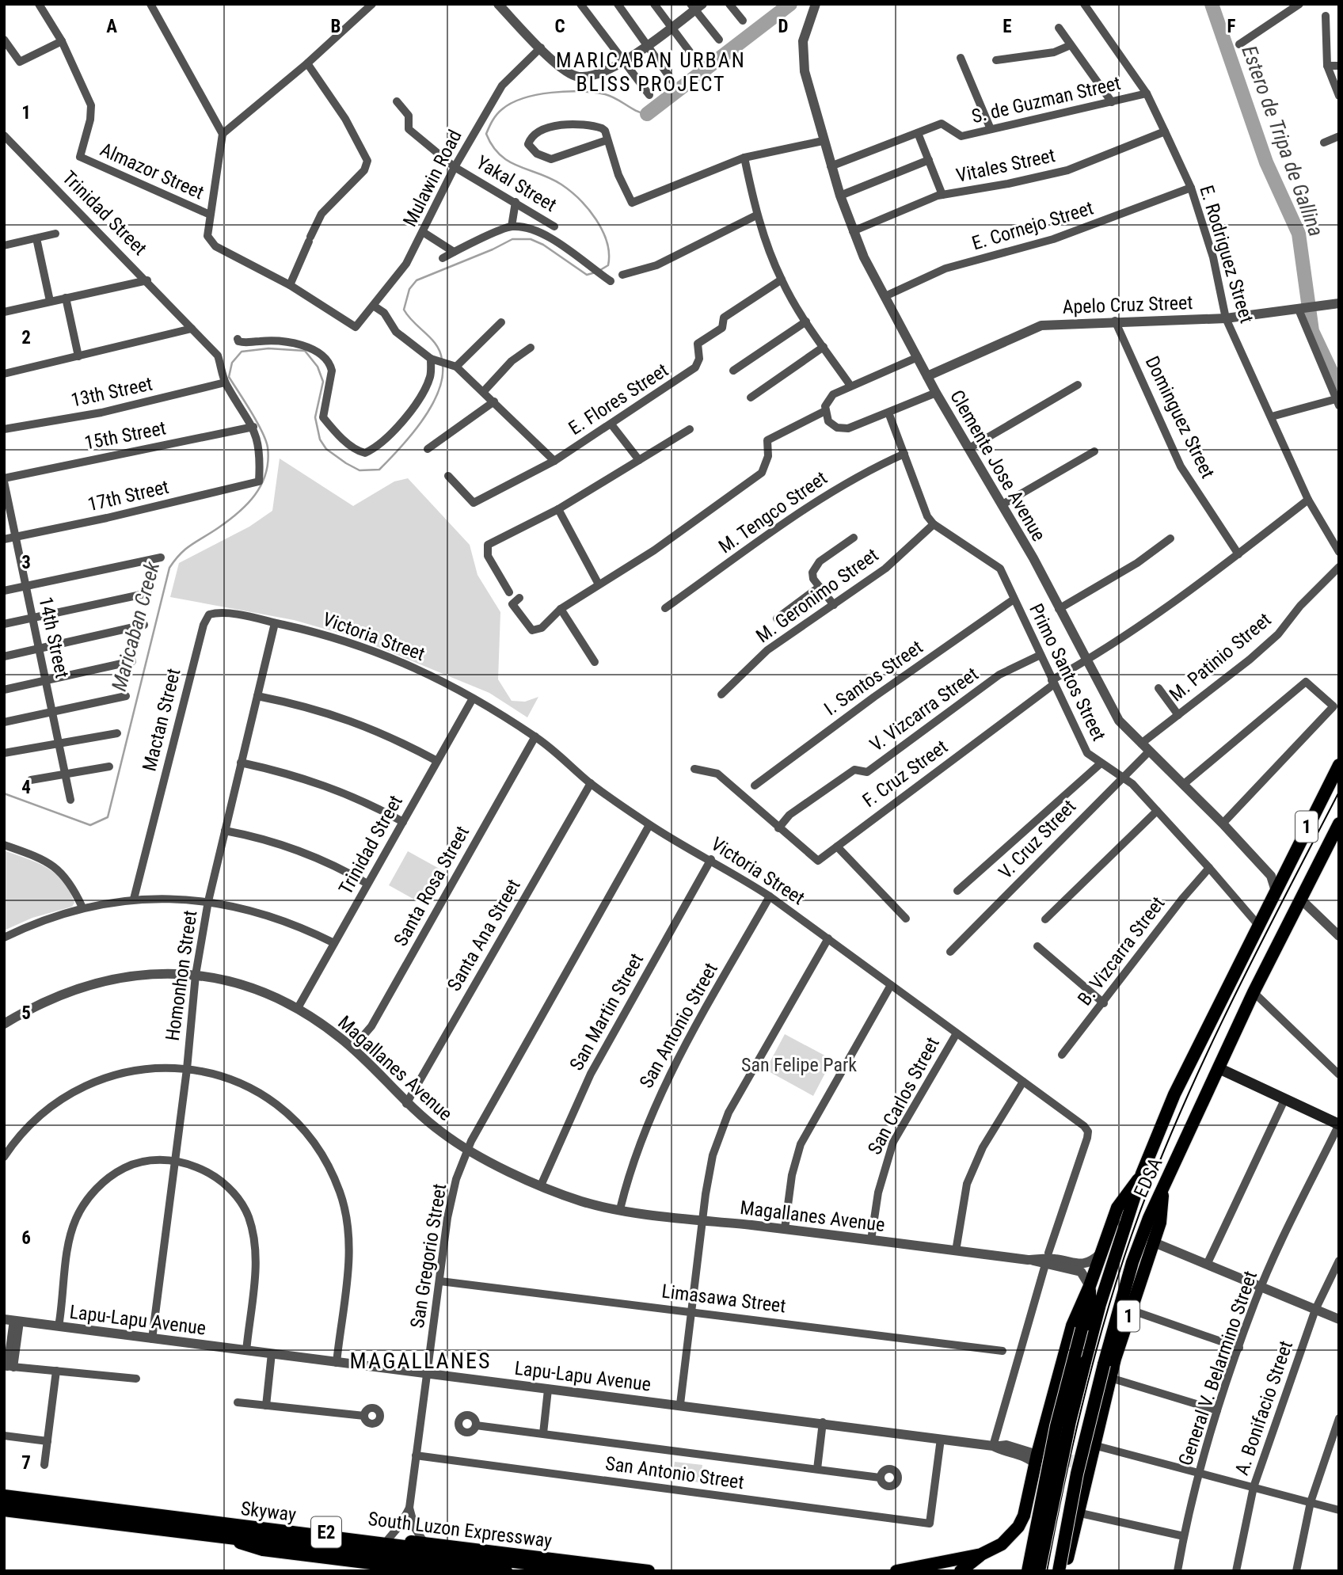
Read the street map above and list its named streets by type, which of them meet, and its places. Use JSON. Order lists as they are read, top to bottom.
{
  "streets": {
    "highway": [
      "1",
      "EDSA",
      "Skyway",
      "South Luzon Expressway",
      "E2"
    ],
    "street": [
      "S. de Guzman Street",
      "Vitales Street",
      "Almazor Street",
      "Mulawin Road",
      "Yakal Street",
      "Trinidad Street",
      "E. Cornejo Street",
      "E. Rodriguez Street",
      "Apelo Cruz Street",
      "13th Street",
      "E. Flores Street",
      "Dominguez Street",
      "15th Street",
      "Clemente Jose Avenue",
      "17th Street",
      "M. Tengco Street",
      "M. Geronimo Street",
      "Victoria Street",
      "14th Street",
      "M. Patinio Street",
      "Primo Santos Street",
      "I. Santos Street",
      "V. Vizcarra Street",
      "Mactan Street",
      "F. Cruz Street",
      "V. Cruz Street",
      "Santa Rosa Street",
      "Santa Ana Street",
      "B. Vizcarra Street",
      "Homonhon Street",
      "San Martin Street",
      "San Antonio Street",
      "Magallanes Avenue",
      "San Carlos Street",
      "San Gregorio Street",
      "Limasawa Street",
      "Lapu-Lapu Avenue",
      "General V. Belarmino Street",
      "A. Bonifacio Street"
    ]
  },
  "crossings": [
    ["S. de Guzman Street", "E. Rodriguez Street"],
    ["S. de Guzman Street", "Clemente Jose Avenue"],
    ["Vitales Street", "E. Rodriguez Street"],
    ["Vitales Street", "Clemente Jose Avenue"],
    ["Mulawin Road", "Yakal Street"],
    ["Trinidad Street", "13th Street"],
    ["Trinidad Street", "15th Street"],
    ["Trinidad Street", "17th Street"],
    ["Trinidad Street", "Victoria Street"],
    ["Trinidad Street", "Magallanes Avenue"],
    ["E. Cornejo Street", "E. Rodriguez Street"],
    ["E. Cornejo Street", "Clemente Jose Avenue"],
    ["E. Rodriguez Street", "Apelo Cruz Street"],
    ["E. Rodriguez Street", "F. Cruz Street"],
    ["Apelo Cruz Street", "Dominguez Street"],
    ["Apelo Cruz Street", "Clemente Jose Avenue"],
    ["Dominguez Street", "F. Cruz Street"],
    ["15th Street", "14th Street"],
    ["Clemente Jose Avenue", "M. Patinio Street"],
    ["Clemente Jose Avenue", "F. Cruz Street"],
    ["Clemente Jose Avenue", "V. Cruz Street"],
    ["Clemente Jose Avenue", "EDSA"],
    ["17th Street", "14th Street"],
    ["M. Geronimo Street", "Primo Santos Street"],
    ["Victoria Street", "Mactan Street"],
    ["Victoria Street", "Santa Rosa Street"],
    ["Victoria Street", "Santa Ana Street"],
    ["Victoria Street", "Homonhon Street"],
    ["Victoria Street", "San Martin Street"],
    ["Victoria Street", "San Antonio Street"],
    ["Victoria Street", "Magallanes Avenue"],
    ["Victoria Street", "San Carlos Street"],
    ["Victoria Street", "San Gregorio Street"],
    ["Victoria Street", "Lapu-Lapu Avenue"],
    ["Primo Santos Street", "I. Santos Street"],
    ["Primo Santos Street", "V. Vizcarra Street"],
    ["Primo Santos Street", "F. Cruz Street"],
    ["Primo Santos Street", "V. Cruz Street"],
    ["Primo Santos Street", "B. Vizcarra Street"],
    ["Primo Santos Street", "EDSA"],
    ["V. Vizcarra Street", "F. Cruz Street"],
    ["Mactan Street", "Homonhon Street"],
    ["1", "Magallanes Avenue"],
    ["1", "EDSA"],
    ["1", "Lapu-Lapu Avenue"],
    ["Santa Rosa Street", "Magallanes Avenue"],
    ["Santa Ana Street", "Magallanes Avenue"],
    ["Homonhon Street", "Magallanes Avenue"],
    ["Homonhon Street", "Lapu-Lapu Avenue"],
    ["San Martin Street", "Magallanes Avenue"],
    ["San Antonio Street", "Magallanes Avenue"],
    ["San Antonio Street", "San Gregorio Street"],
    ["San Antonio Street", "Lapu-Lapu Avenue"],
    ["Magallanes Avenue", "San Carlos Street"],
    ["Magallanes Avenue", "EDSA"],
    ["Magallanes Avenue", "San Gregorio Street"],
    ["San Gregorio Street", "Limasawa Street"],
    ["San Gregorio Street", "Lapu-Lapu Avenue"],
    ["San Gregorio Street", "South Luzon Expressway"],
    ["Skyway", "South Luzon Expressway"]
  ],
  "districts": ["MARICABAN URBAN BLISS PROJECT", "MAGALLANES"],
  "water": ["Estero de Tripa de Gallina", "Maricaban Creek"],
  "parks": ["San Felipe Park"],
  "grid": {
    "columns": [
      "A",
      "B",
      "C",
      "D",
      "E",
      "F"
    ],
    "rows": [
      "1",
      "2",
      "3",
      "4",
      "5",
      "6",
      "7"
    ]
  }
}
